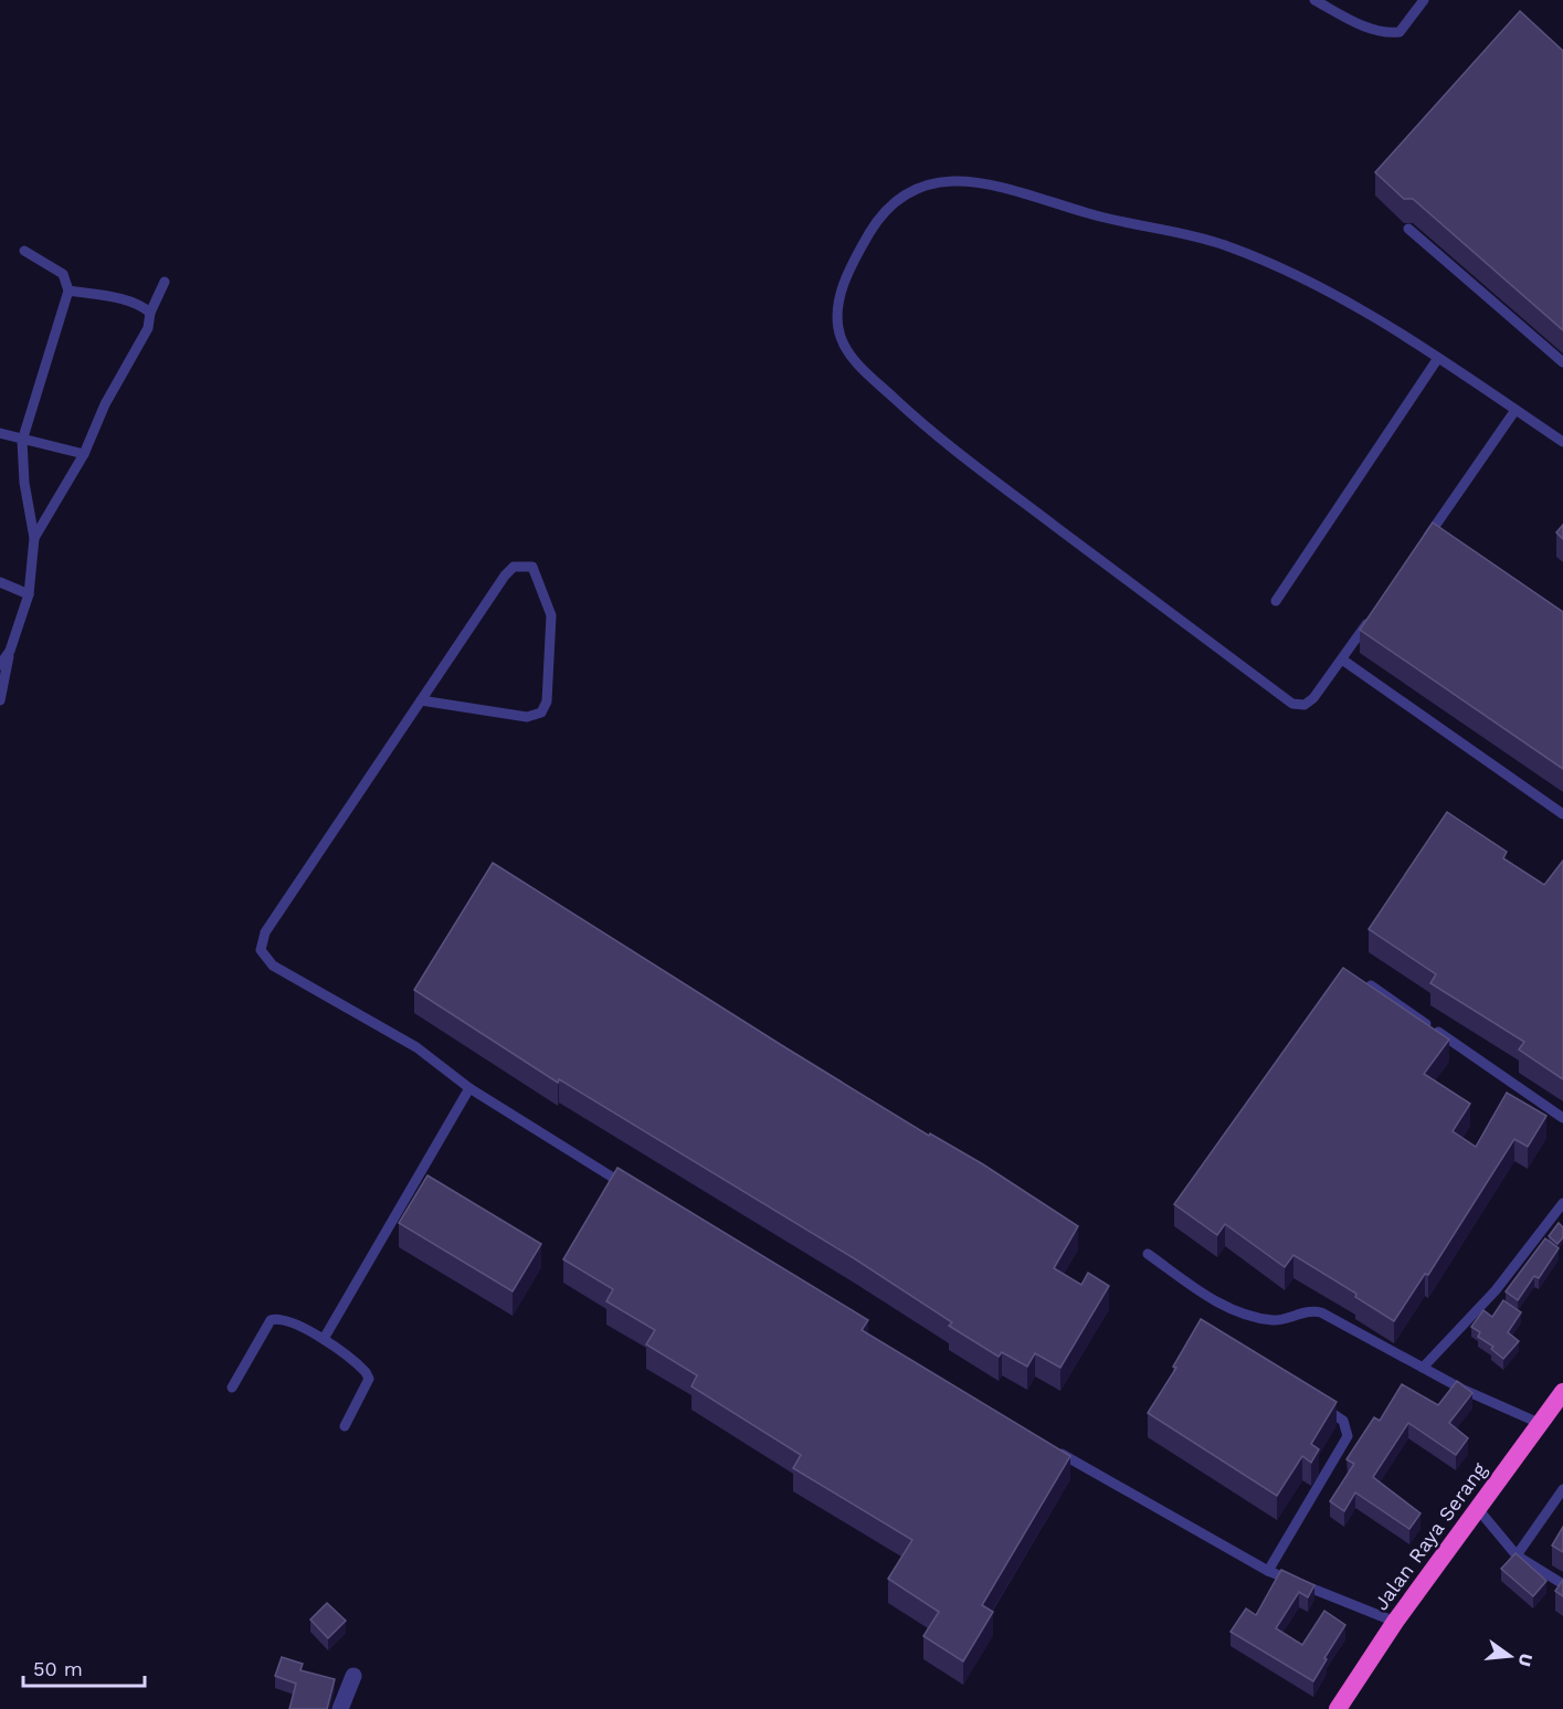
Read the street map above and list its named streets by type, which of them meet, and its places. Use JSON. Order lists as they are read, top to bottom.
{
  "streets": {
    "highway": ["Jalan Raya Serang"]
  },
  "scale_bar": "50 m",
  "north": "right"
}
